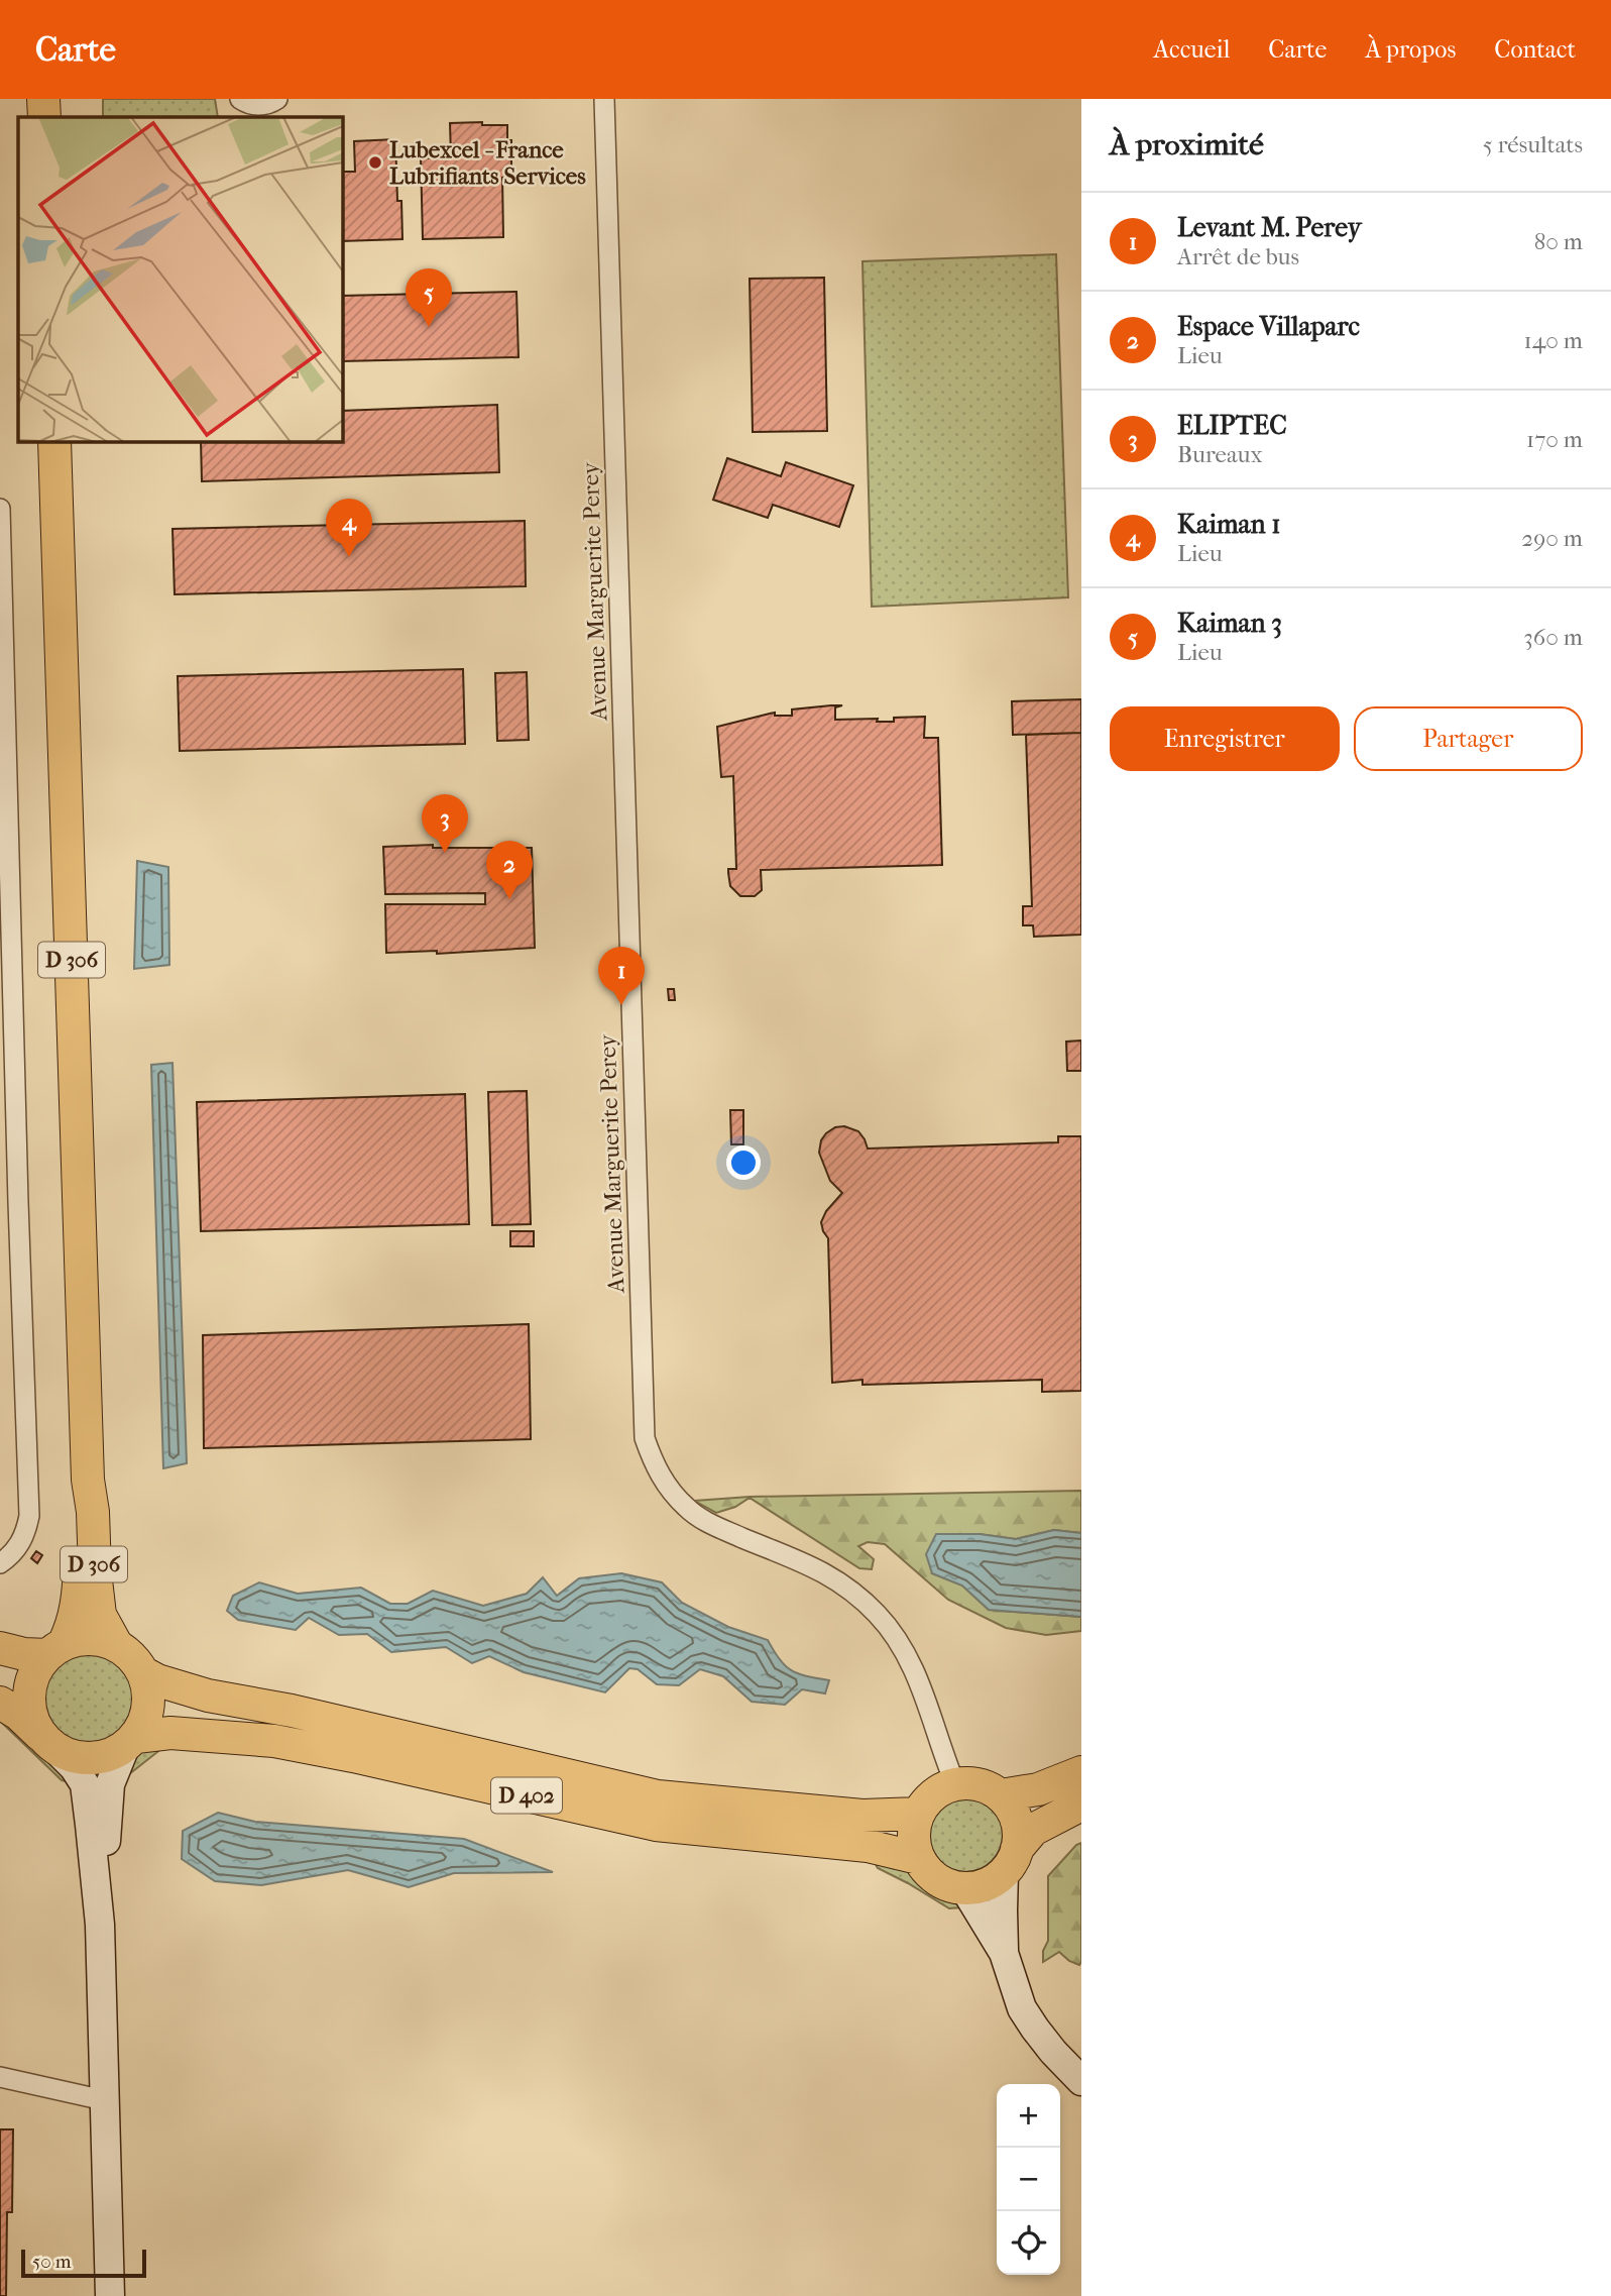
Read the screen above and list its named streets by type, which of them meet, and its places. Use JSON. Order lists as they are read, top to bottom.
{
  "streets": {
    "main road": ["D 306", "D 402"],
    "street": ["Avenue Marguerite Perey"]
  },
  "crossings": [
    ["Avenue Marguerite Perey", "D 402"],
    ["D 306", "D 402"]
  ],
  "places": ["Lubexcel - France Lubrifiants Services"],
  "scale_bar": "50 m",
  "page": {
    "header": "Carte",
    "nav": [
      "Accueil",
      "Carte",
      "À propos",
      "Contact"
    ],
    "heading": ["À proximité", "5 résultats"],
    "list": [
      {
        "mark": "1",
        "name": "Levant M. Perey",
        "note": "Arrêt de bus",
        "value": "80 m"
      },
      {
        "mark": "2",
        "name": "Espace Villaparc",
        "note": "Lieu",
        "value": "140 m"
      },
      {
        "mark": "3",
        "name": "ELIPTEC",
        "note": "Bureaux",
        "value": "170 m"
      },
      {
        "mark": "4",
        "name": "Kaiman 1",
        "note": "Lieu",
        "value": "290 m"
      },
      {
        "mark": "5",
        "name": "Kaiman 3",
        "note": "Lieu",
        "value": "360 m"
      }
    ],
    "pins": [
      "5",
      "4",
      "3",
      "2",
      "1"
    ],
    "buttons": ["Enregistrer", "Partager"],
    "map_buttons": ["+", "−"],
    "scale": "50 m"
  }
}
